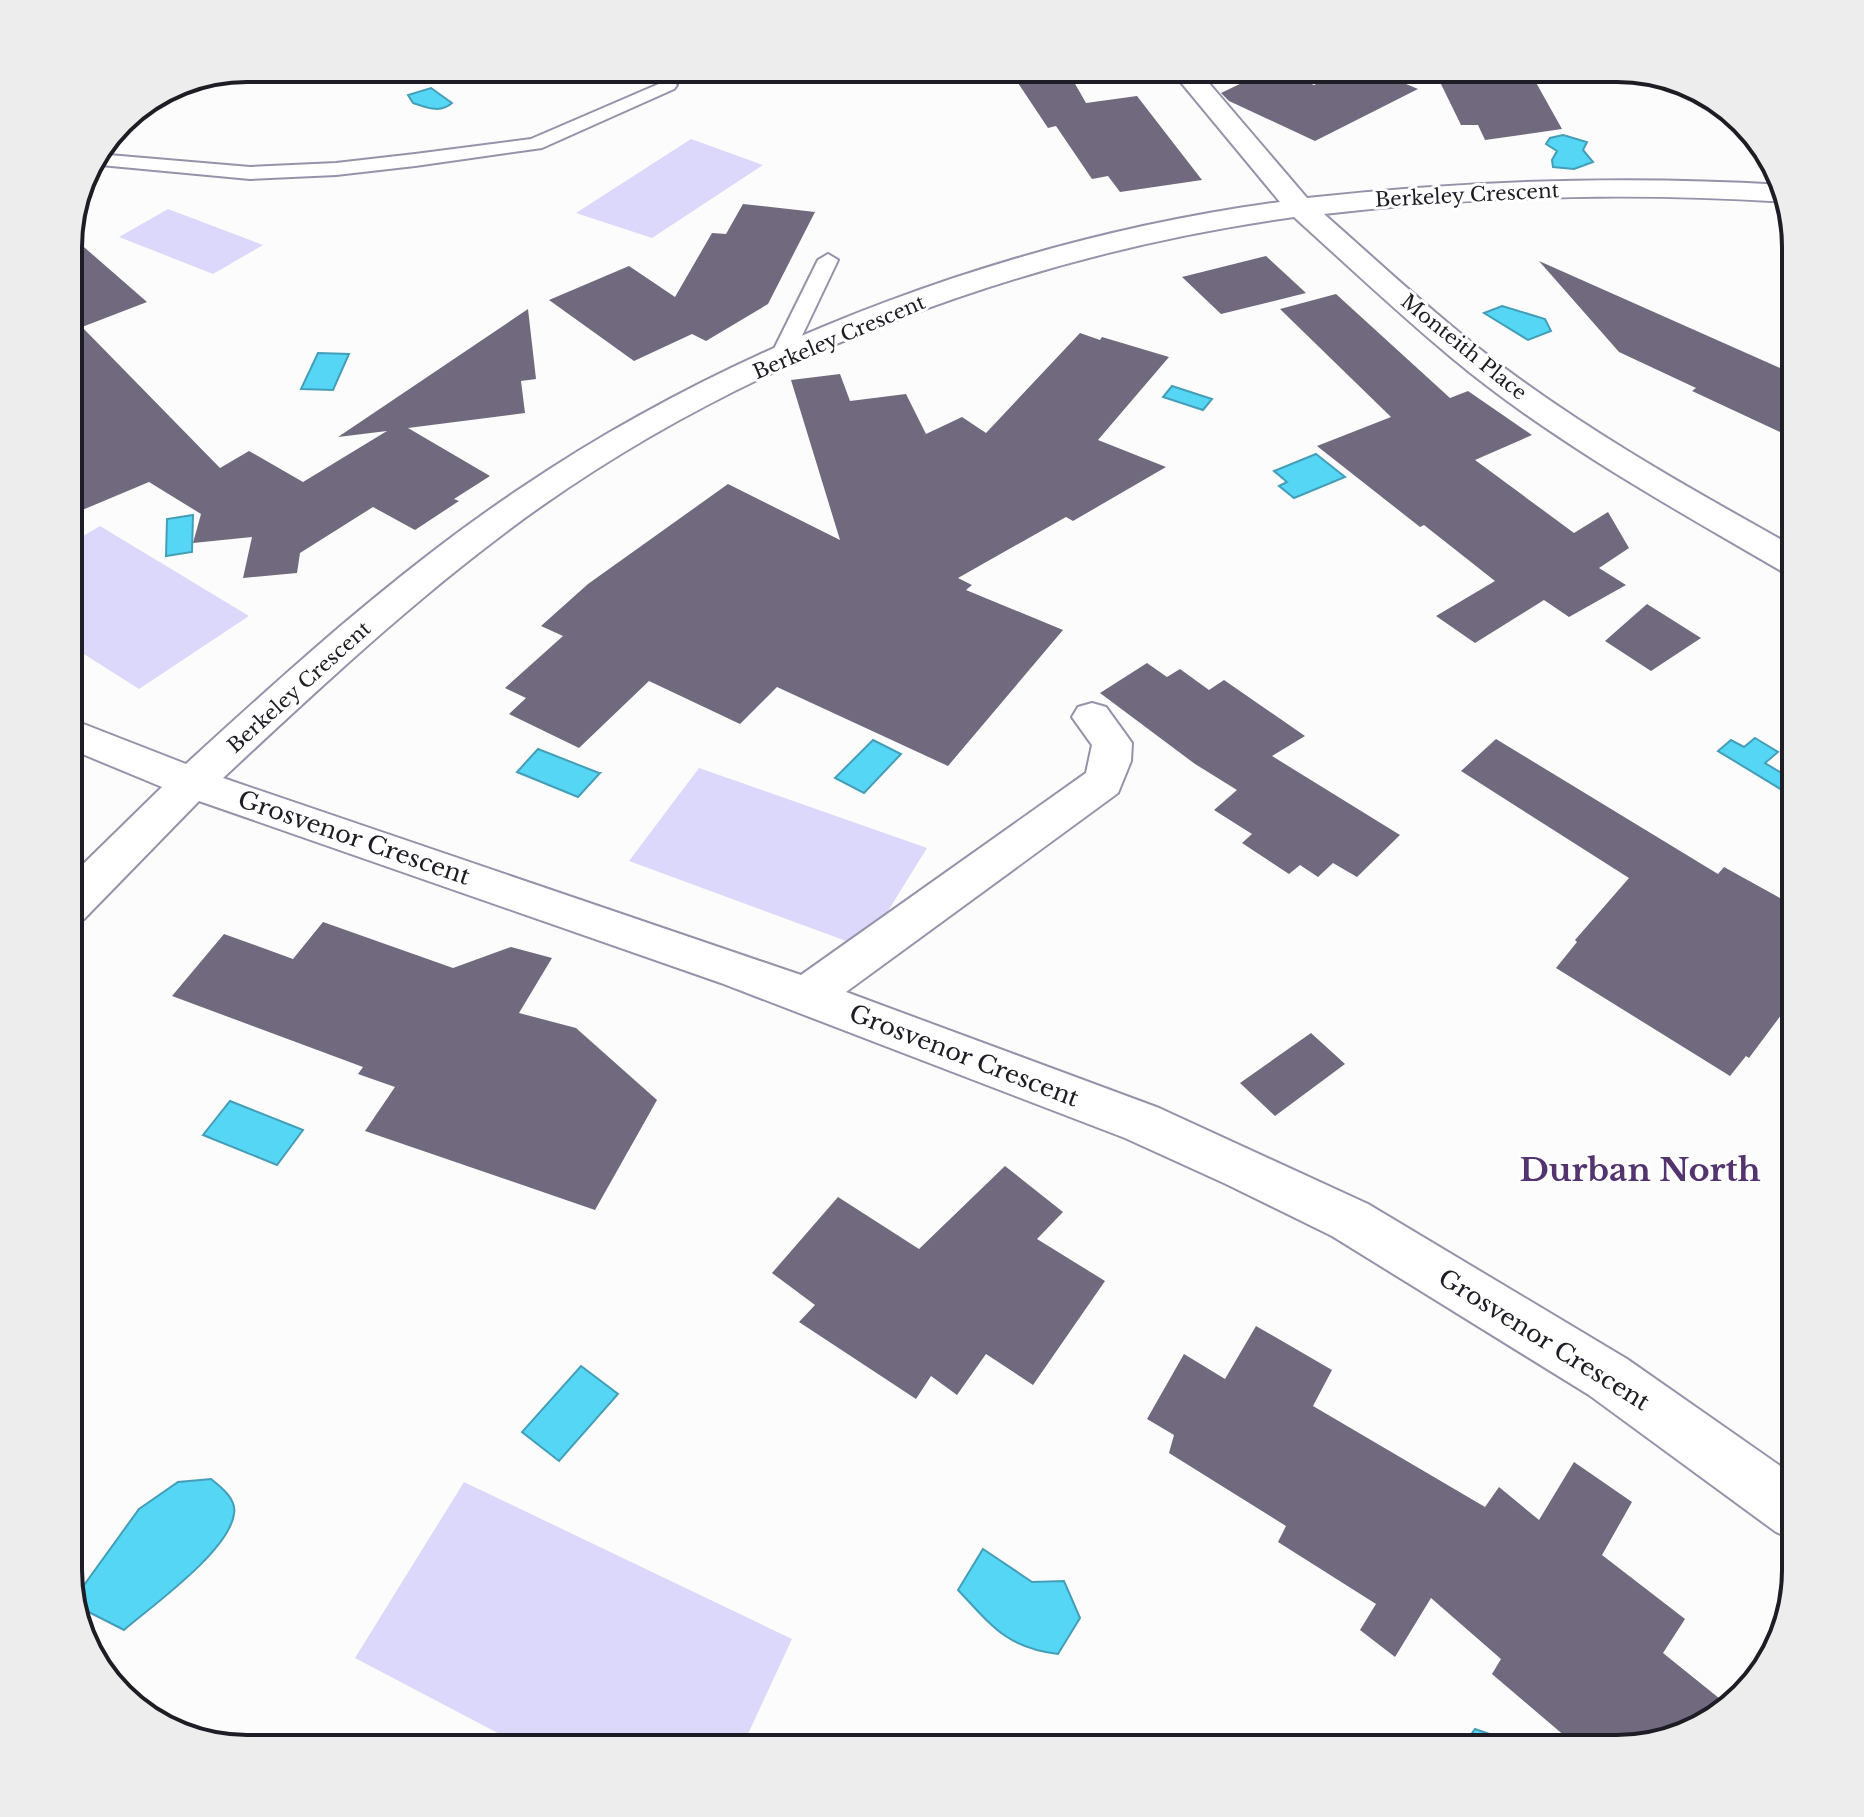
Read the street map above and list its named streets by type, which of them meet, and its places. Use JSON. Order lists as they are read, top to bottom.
{
  "streets": {
    "street": ["Berkeley Crescent", "Monteith Place", "Grosvenor Crescent"]
  },
  "crossings": [
    ["Berkeley Crescent", "Monteith Place"],
    ["Berkeley Crescent", "Grosvenor Crescent"]
  ],
  "districts": ["Durban North"]
}
